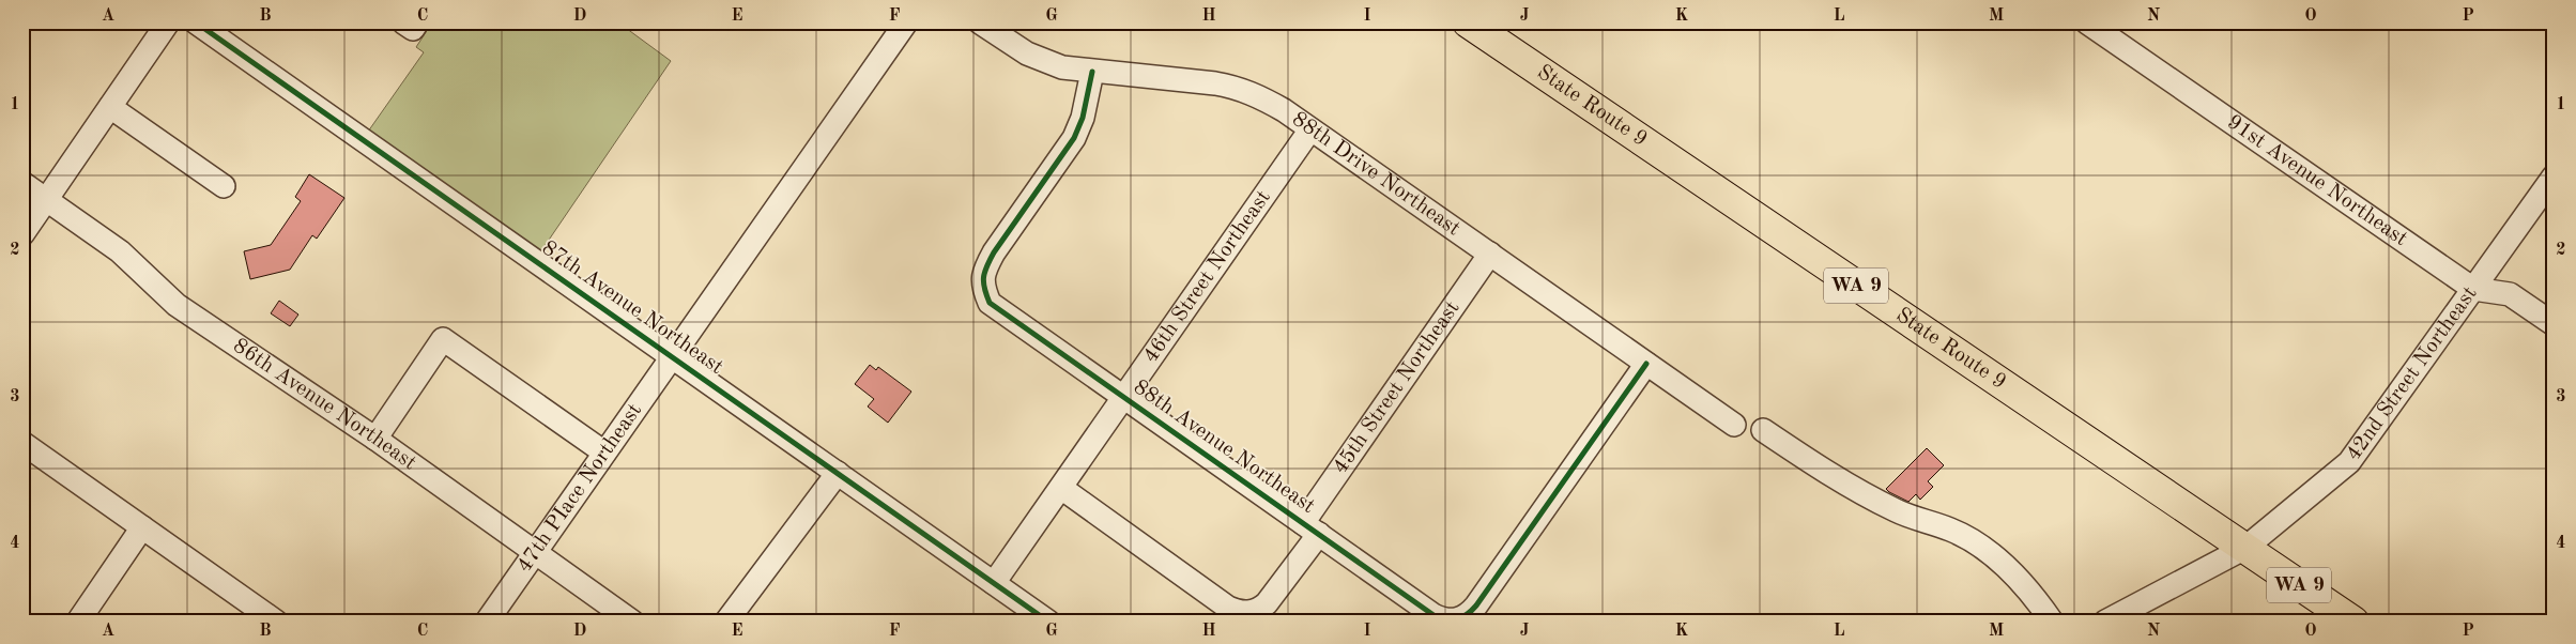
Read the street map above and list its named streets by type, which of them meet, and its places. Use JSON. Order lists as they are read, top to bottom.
{
  "streets": {
    "main road": ["State Route 9", "WA 9"],
    "street": [
      "88th Drive Northeast",
      "91st Avenue Northeast",
      "46th Street Northeast",
      "87th Avenue Northeast",
      "42nd Street Northeast",
      "45th Street Northeast",
      "86th Avenue Northeast",
      "88th Avenue Northeast",
      "47th PIace Northeast"
    ]
  },
  "crossings": [
    ["State Route 9", "42nd Street Northeast"],
    ["88th Drive Northeast", "46th Street Northeast"],
    ["88th Drive Northeast", "45th Street Northeast"],
    ["88th Drive Northeast", "88th Avenue Northeast"],
    ["91st Avenue Northeast", "42nd Street Northeast"],
    ["46th Street Northeast", "87th Avenue Northeast"],
    ["46th Street Northeast", "45th Street Northeast"],
    ["46th Street Northeast", "88th Avenue Northeast"],
    ["87th Avenue Northeast", "47th PIace Northeast"],
    ["45th Street Northeast", "88th Avenue Northeast"],
    ["86th Avenue Northeast", "47th PIace Northeast"]
  ],
  "grid": {
    "columns": [
      "A",
      "B",
      "C",
      "D",
      "E",
      "F",
      "G",
      "H",
      "I",
      "J",
      "K",
      "L",
      "M",
      "N",
      "O",
      "P"
    ],
    "rows": [
      "1",
      "2",
      "3",
      "4"
    ]
  }
}
